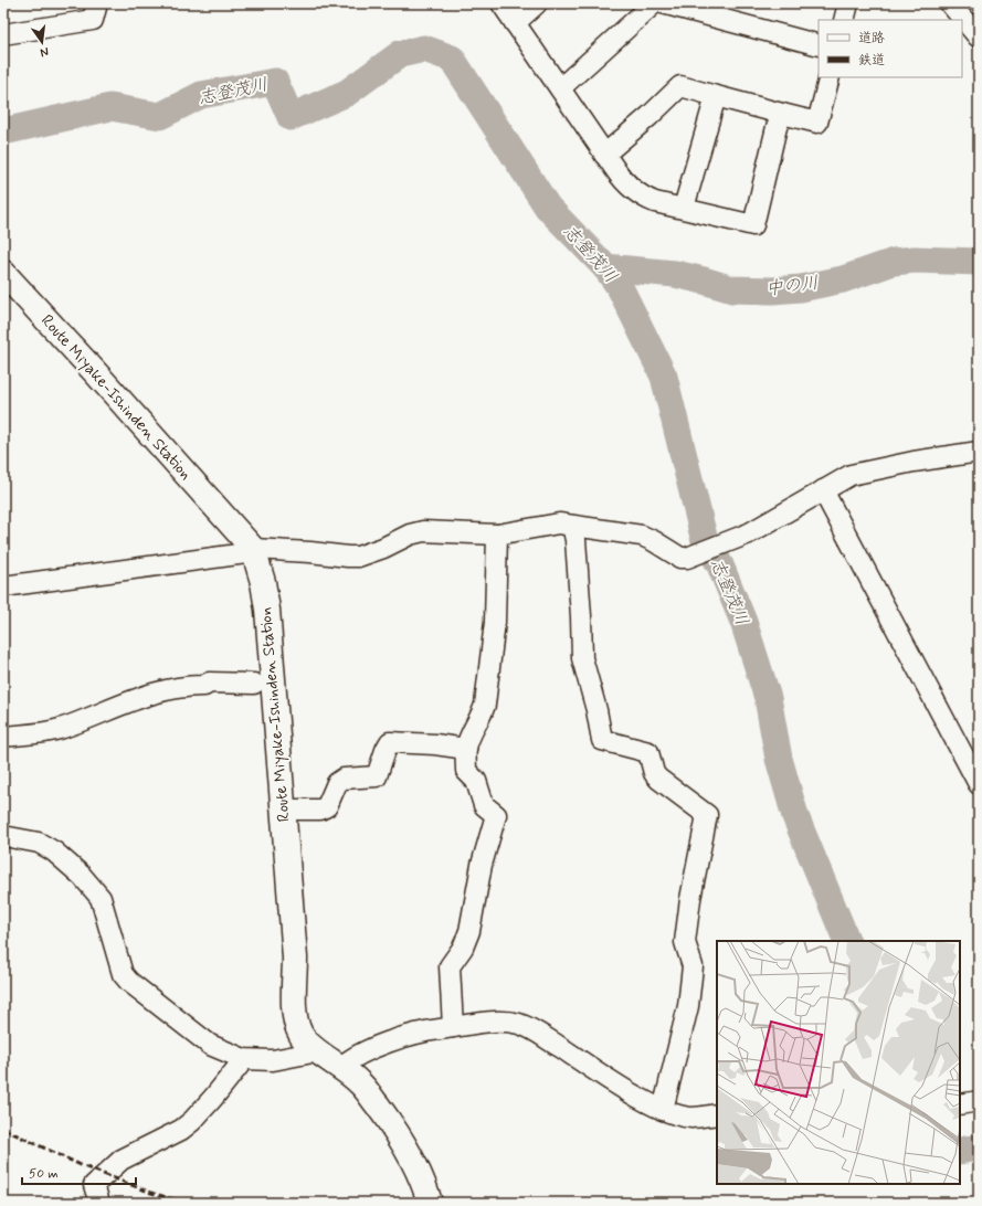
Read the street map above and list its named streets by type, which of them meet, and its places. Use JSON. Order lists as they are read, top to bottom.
{
  "streets": {
    "main road": ["Route Miyake-Ishinden Station"]
  },
  "water": ["志登茂川", "中の川"],
  "legend": ["道路", "鉄道"],
  "scale_bar": "50 m",
  "north": "bottom"
}
